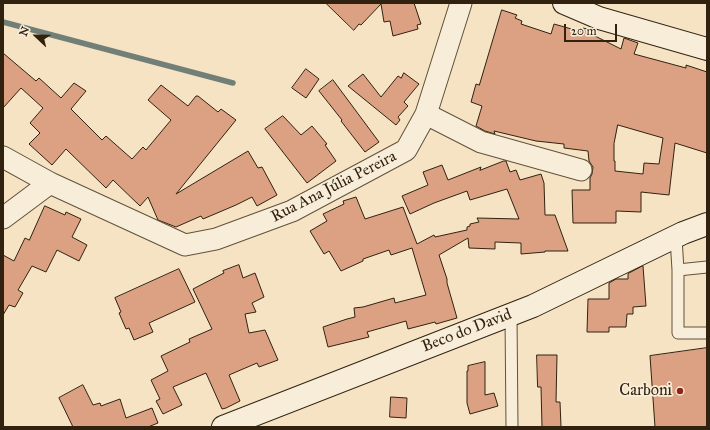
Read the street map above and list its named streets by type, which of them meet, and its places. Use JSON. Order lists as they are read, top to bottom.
{
  "streets": {
    "street": ["Rua Ana Júlia Pereira", "Beco do David"]
  },
  "places": ["Carboni"],
  "scale_bar": "20 m",
  "north": "left"
}
